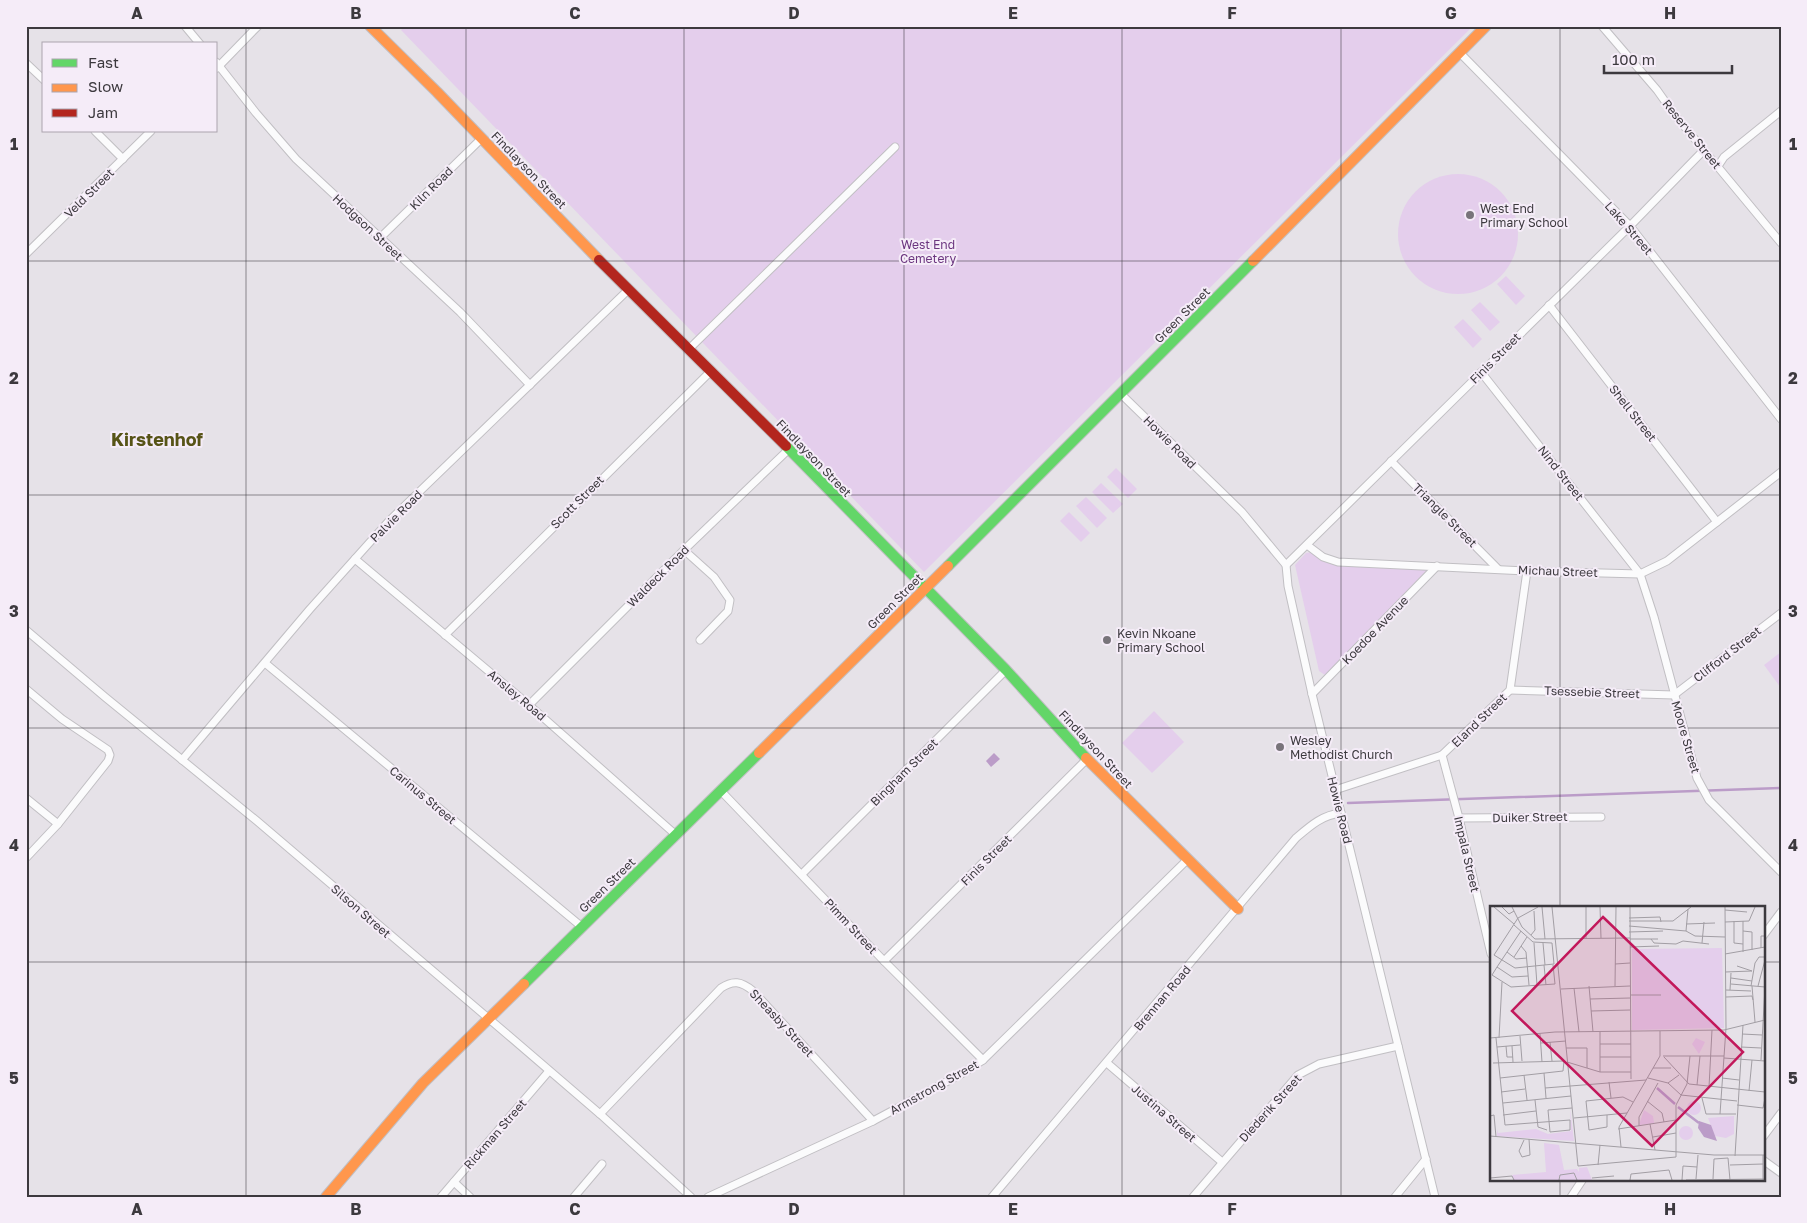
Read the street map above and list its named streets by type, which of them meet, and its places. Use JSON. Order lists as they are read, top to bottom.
{
  "streets": {
    "street": [
      "Reserve Street",
      "Findlayson Street",
      "Kiln Road",
      "Veld Street",
      "Hodgson Street",
      "Lake Street",
      "Green Street",
      "Finis Street",
      "Shell Street",
      "Howie Road",
      "Nind Street",
      "Scott Street",
      "Triangle Street",
      "Palvie Road",
      "Michau Street",
      "Waldeck Road",
      "Koedoe Avenue",
      "Clifford Street",
      "Tsessebie Street",
      "Ansley Road",
      "Eland Street",
      "Moore Street",
      "Bingham Street",
      "Carinus Street",
      "Duiker Street",
      "Impala Street",
      "Silson Street",
      "Pimm Street",
      "Brennan Road",
      "Sheasby Street",
      "Armstrong Street",
      "Diederik Street",
      "Justina Street",
      "Rickman Street"
    ]
  },
  "crossings": [
    ["Reserve Street", "Finis Street"],
    ["Findlayson Street", "Kiln Road"],
    ["Findlayson Street", "Green Street"],
    ["Findlayson Street", "Finis Street"],
    ["Findlayson Street", "Scott Street"],
    ["Findlayson Street", "Palvie Road"],
    ["Findlayson Street", "Waldeck Road"],
    ["Findlayson Street", "Bingham Street"],
    ["Findlayson Street", "Brennan Road"],
    ["Findlayson Street", "Armstrong Street"],
    ["Kiln Road", "Hodgson Street"],
    ["Hodgson Street", "Palvie Road"],
    ["Lake Street", "Green Street"],
    ["Lake Street", "Finis Street"],
    ["Green Street", "Howie Road"],
    ["Green Street", "Ansley Road"],
    ["Green Street", "Carinus Street"],
    ["Green Street", "Silson Street"],
    ["Green Street", "Pimm Street"],
    ["Finis Street", "Shell Street"],
    ["Finis Street", "Howie Road"],
    ["Finis Street", "Nind Street"],
    ["Finis Street", "Triangle Street"],
    ["Finis Street", "Michau Street"],
    ["Finis Street", "Pimm Street"],
    ["Shell Street", "Michau Street"],
    ["Howie Road", "Koedoe Avenue"],
    ["Howie Road", "Eland Street"],
    ["Howie Road", "Brennan Road"],
    ["Howie Road", "Diederik Street"],
    ["Nind Street", "Michau Street"],
    ["Nind Street", "Moore Street"],
    ["Scott Street", "Ansley Road"],
    ["Triangle Street", "Michau Street"],
    ["Palvie Road", "Ansley Road"],
    ["Palvie Road", "Carinus Street"],
    ["Palvie Road", "Silson Street"],
    ["Michau Street", "Koedoe Avenue"],
    ["Michau Street", "Eland Street"],
    ["Michau Street", "Moore Street"],
    ["Waldeck Road", "Ansley Road"],
    ["Clifford Street", "Tsessebie Street"],
    ["Clifford Street", "Moore Street"],
    ["Tsessebie Street", "Eland Street"],
    ["Tsessebie Street", "Moore Street"],
    ["Eland Street", "Impala Street"],
    ["Bingham Street", "Pimm Street"],
    ["Duiker Street", "Impala Street"],
    ["Silson Street", "Sheasby Street"],
    ["Silson Street", "Rickman Street"],
    ["Pimm Street", "Armstrong Street"],
    ["Brennan Road", "Justina Street"],
    ["Sheasby Street", "Armstrong Street"],
    ["Diederik Street", "Justina Street"]
  ],
  "districts": ["Kirstenhof"],
  "parks": ["West End Cemetery"],
  "places": ["West End Primary School", "Kevin Nkoane Primary School", "Wesley Methodist Church"],
  "legend": ["Fast", "Slow", "Jam"],
  "scale_bar": "100 m",
  "grid": {
    "columns": [
      "A",
      "B",
      "C",
      "D",
      "E",
      "F",
      "G",
      "H"
    ],
    "rows": [
      "1",
      "2",
      "3",
      "4",
      "5"
    ]
  }
}
